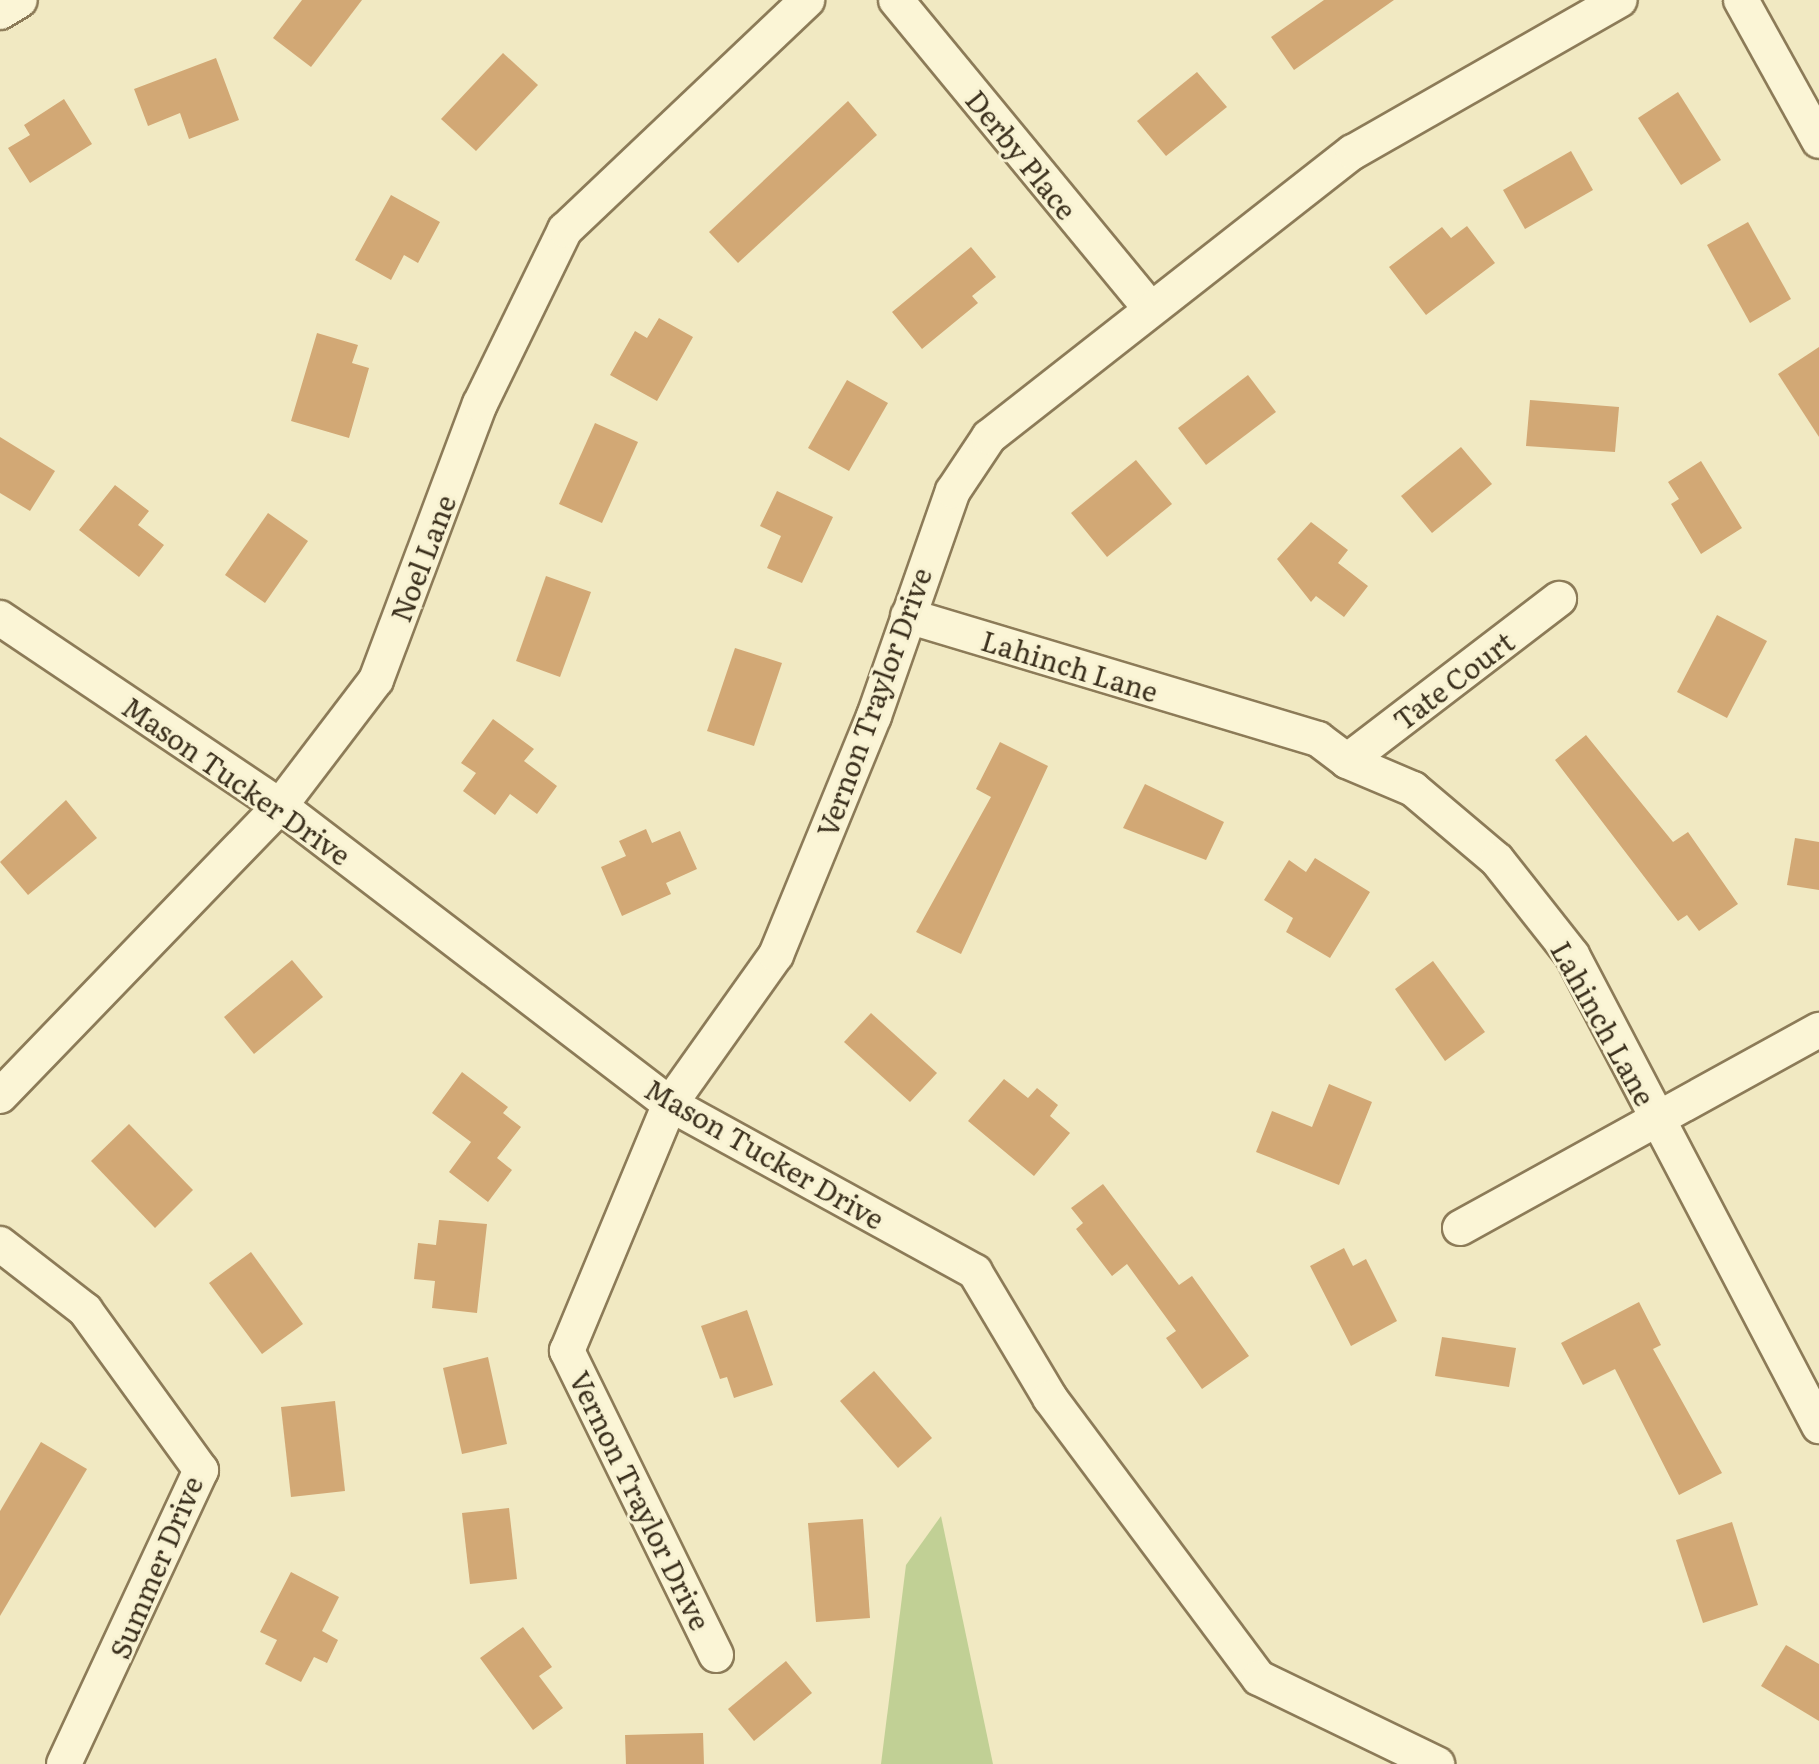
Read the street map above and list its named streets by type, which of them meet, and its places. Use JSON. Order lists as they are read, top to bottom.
{
  "streets": {
    "street": [
      "Derby Place",
      "Noel Lane",
      "Lahinch Lane",
      "Tate Court",
      "Vernon Traylor Drive",
      "Mason Tucker Drive",
      "Summer Drive"
    ]
  },
  "crossings": [
    ["Derby Place", "Vernon Traylor Drive"],
    ["Noel Lane", "Mason Tucker Drive"],
    ["Lahinch Lane", "Tate Court"],
    ["Lahinch Lane", "Vernon Traylor Drive"],
    ["Vernon Traylor Drive", "Mason Tucker Drive"]
  ]
}
